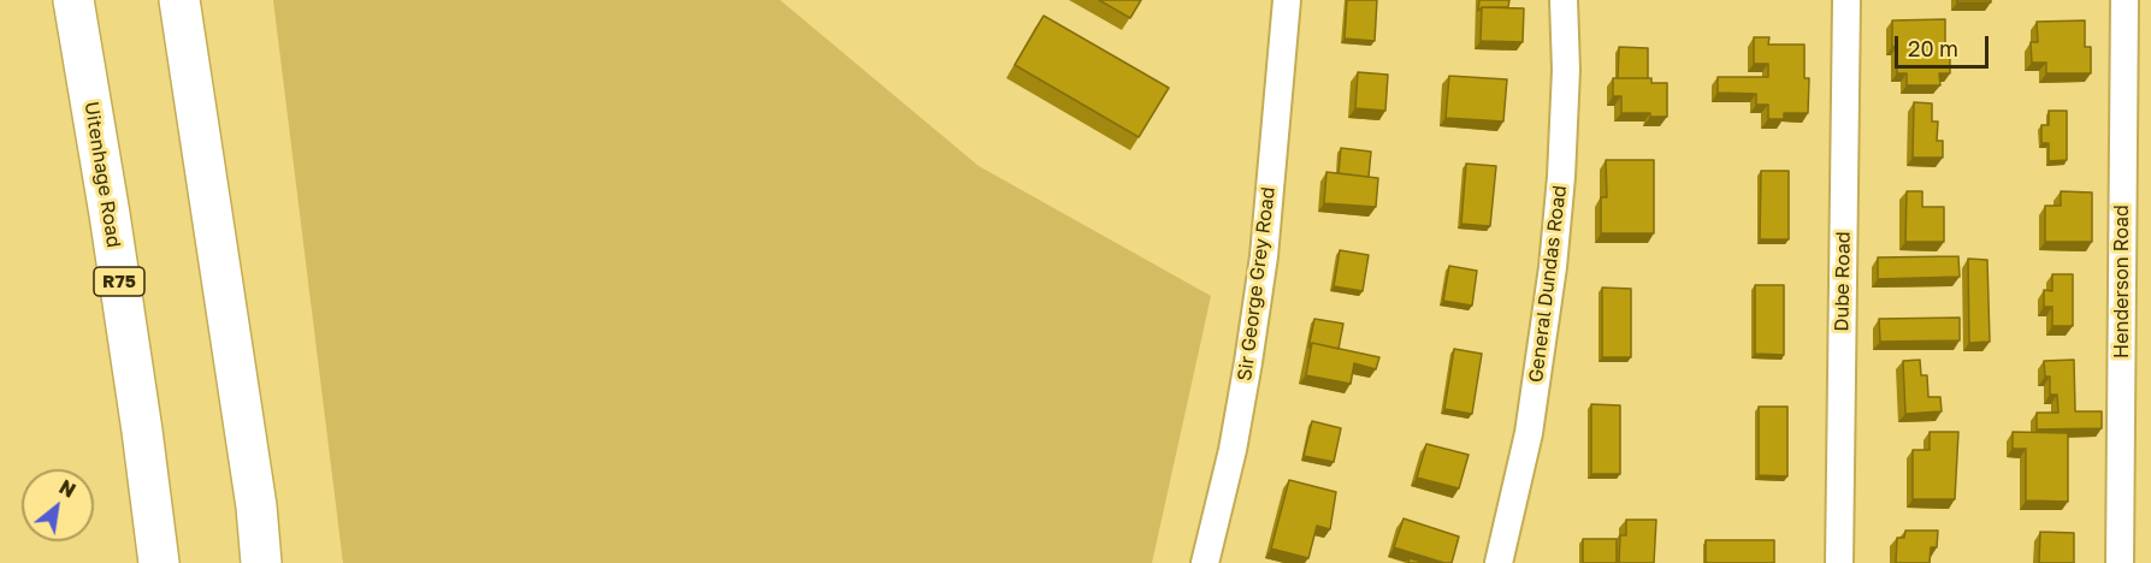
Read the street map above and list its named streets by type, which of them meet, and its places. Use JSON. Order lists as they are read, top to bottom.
{
  "streets": {
    "main road": ["Uitenhage Road", "R75"],
    "street": [
      "Dube Road",
      "Henderson Road",
      "Sir George Grey Road",
      "General Dundas Road"
    ]
  },
  "scale_bar": "20 m",
  "north": "top right"
}
